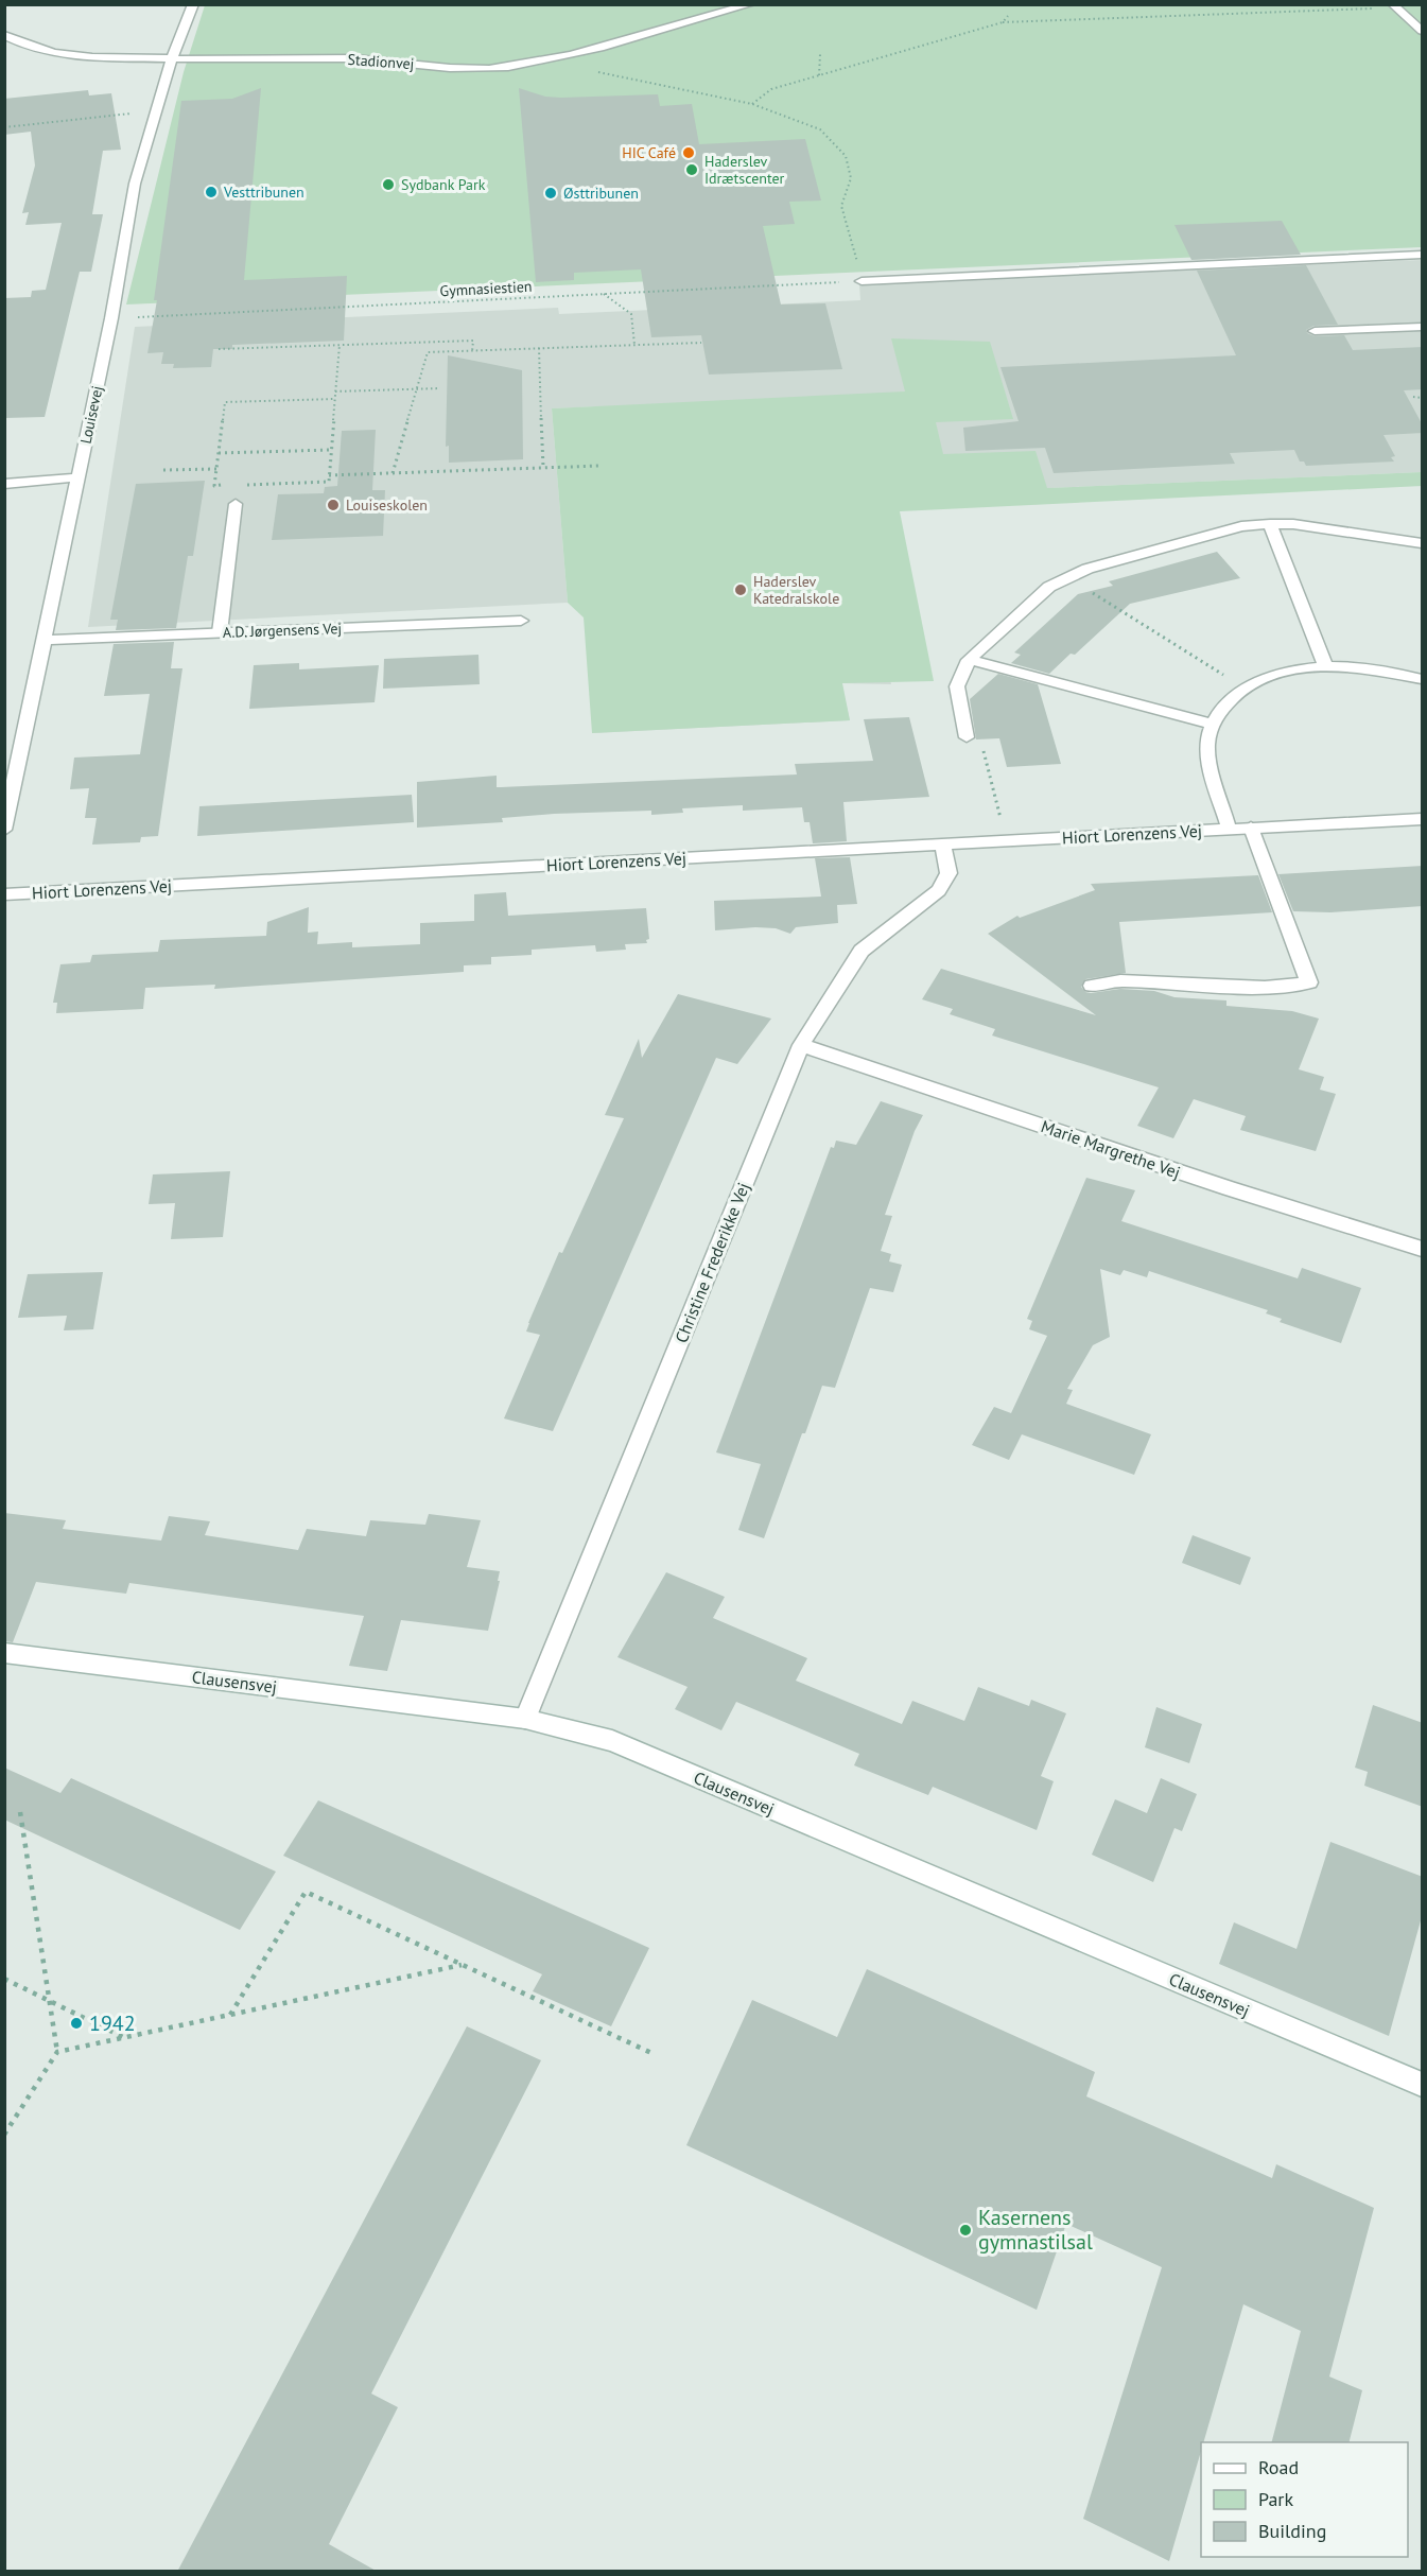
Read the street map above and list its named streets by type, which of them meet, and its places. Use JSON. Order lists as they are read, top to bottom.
{
  "streets": {
    "street": [
      "Stadionvej",
      "Louisevej",
      "A.D. Jørgensens Vej",
      "Hiort Lorenzens Vej",
      "Marie Margrethe Vej",
      "Christine Frederikke Vej",
      "Clausensvej"
    ],
    "path": ["Gymnasiestien"]
  },
  "crossings": [
    ["Stadionvej", "Louisevej"],
    ["Gymnasiestien", "Louisevej"],
    ["Louisevej", "A.D. Jørgensens Vej"],
    ["Hiort Lorenzens Vej", "Christine Frederikke Vej"],
    ["Marie Margrethe Vej", "Christine Frederikke Vej"],
    ["Christine Frederikke Vej", "Clausensvej"]
  ],
  "places": [
    "HIC Café",
    "Haderslev Idrætscenter",
    "Sydbank Park",
    "Vesttribunen",
    "Østtribunen",
    "Louiseskolen",
    "Haderslev Katedralskole",
    "1942",
    "Kasernens gymnastilsal"
  ],
  "legend": ["Road", "Park", "Building"]
}
